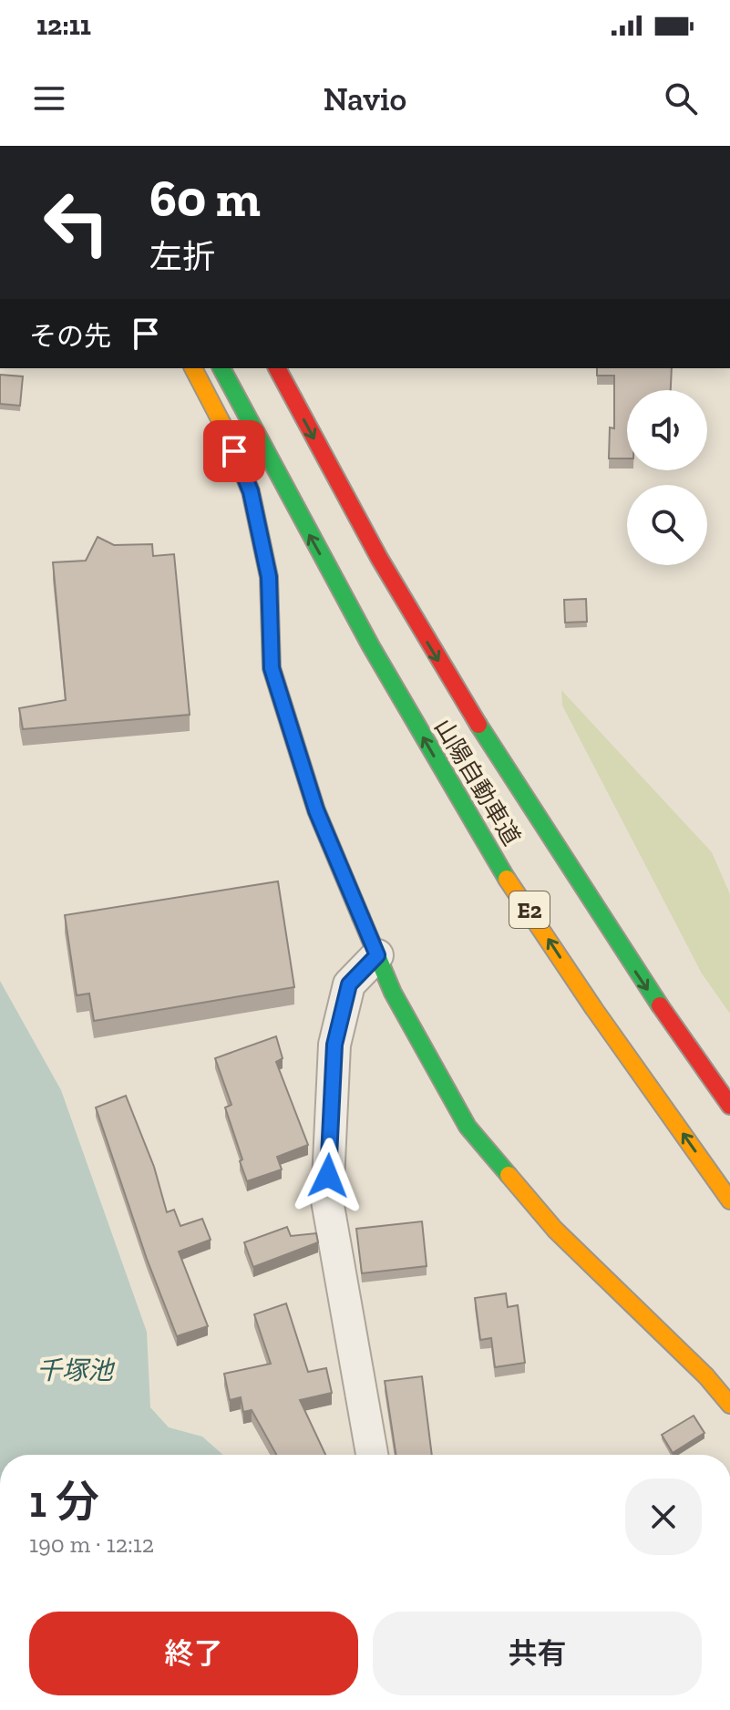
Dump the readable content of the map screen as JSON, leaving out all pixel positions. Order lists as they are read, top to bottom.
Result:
{
  "streets": {
    "main road": ["山陽自動車道", "E2"]
  },
  "water": ["千塚池"],
  "page": {
    "status": "12:11",
    "header": "Navio",
    "turn": ["60 m", "左折"],
    "then": "その先",
    "heading": ["1 分", "190 m · 12:12"],
    "buttons": ["終了", "共有"]
  }
}
